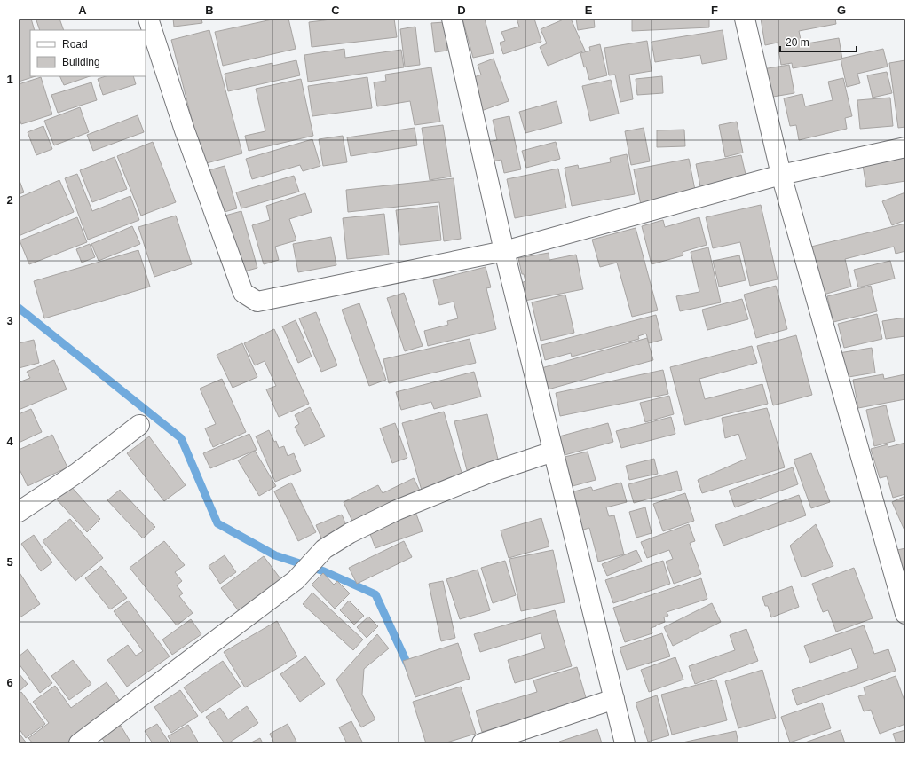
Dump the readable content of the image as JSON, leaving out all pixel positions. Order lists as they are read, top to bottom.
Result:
{
  "legend": ["Road", "Building"],
  "scale_bar": "20 m",
  "grid": {
    "columns": [
      "A",
      "B",
      "C",
      "D",
      "E",
      "F",
      "G"
    ],
    "rows": [
      "1",
      "2",
      "3",
      "4",
      "5",
      "6"
    ]
  }
}
